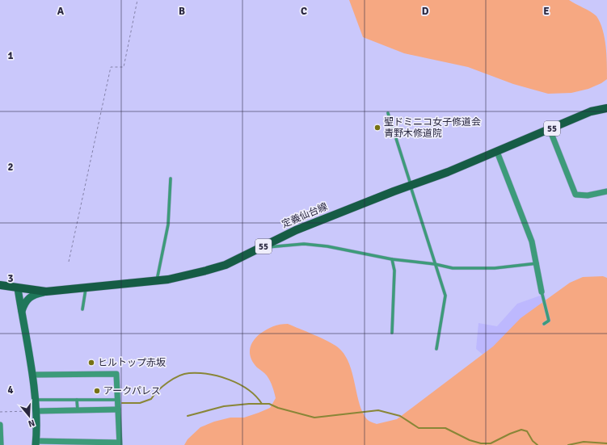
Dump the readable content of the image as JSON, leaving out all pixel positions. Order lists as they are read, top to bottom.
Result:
{
  "streets": {
    "main road": ["55", "定義仙台線"]
  },
  "places": ["聖ドミニコ女子修道会 青野木修道院", "ヒルトップ赤坂", "アークパレス"],
  "north": "bottom",
  "grid": {
    "columns": [
      "A",
      "B",
      "C",
      "D",
      "E"
    ],
    "rows": [
      "1",
      "2",
      "3",
      "4"
    ]
  }
}
